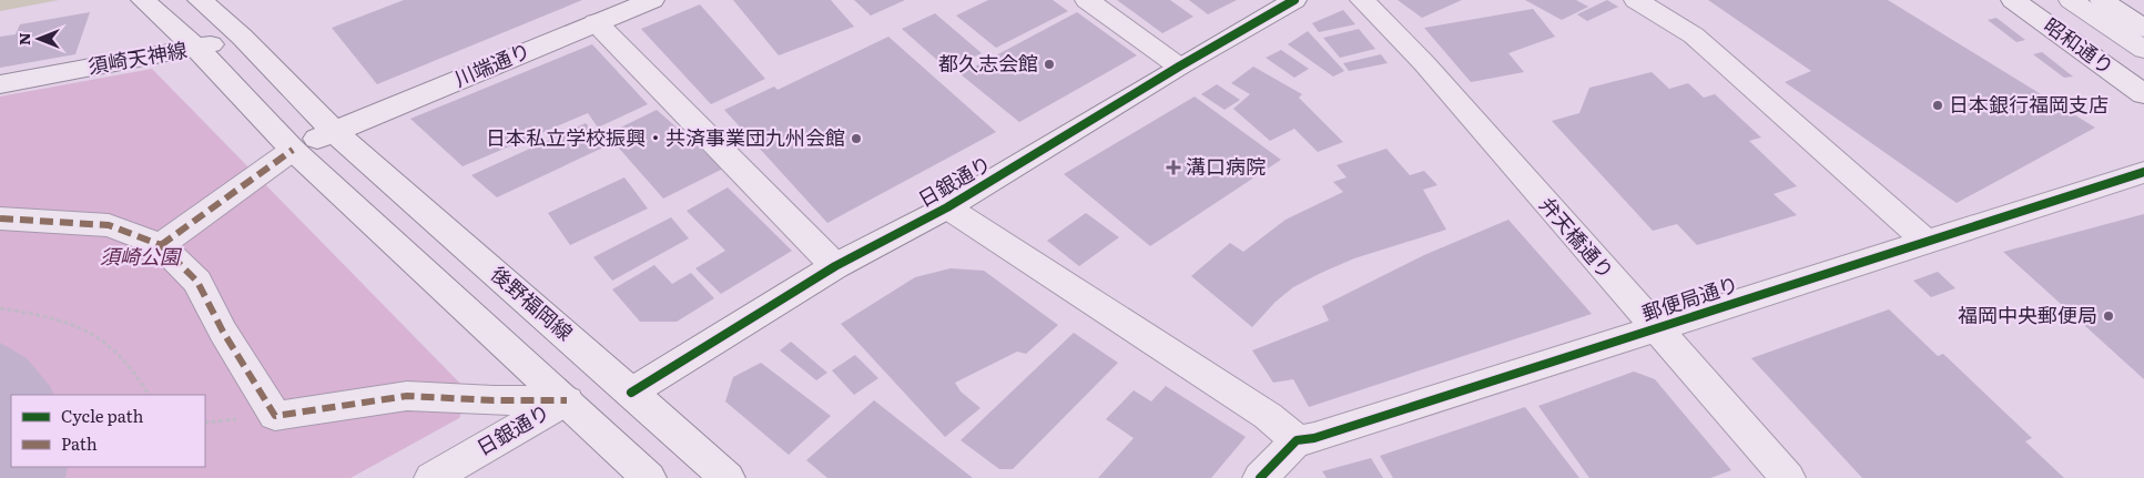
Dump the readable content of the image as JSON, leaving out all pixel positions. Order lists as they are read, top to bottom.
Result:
{
  "streets": {
    "street": [
      "昭和通り",
      "須崎天神線",
      "川端通り",
      "日銀通り",
      "弁天橋通り",
      "郵便局通り",
      "後野福岡線"
    ]
  },
  "crossings": [
    ["川端通り", "後野福岡線"],
    ["日銀通り", "後野福岡線"],
    ["弁天橋通り", "郵便局通り"]
  ],
  "parks": ["須崎公園"],
  "places": {
    "other": [
      "都久志会館",
      "日本銀行福岡支店",
      "日本私立学校振興・共済事業団九州会館",
      "福岡中央郵便局"
    ],
    "health": ["溝口病院"]
  },
  "legend": ["Cycle path", "Path"],
  "north": "left"
}
